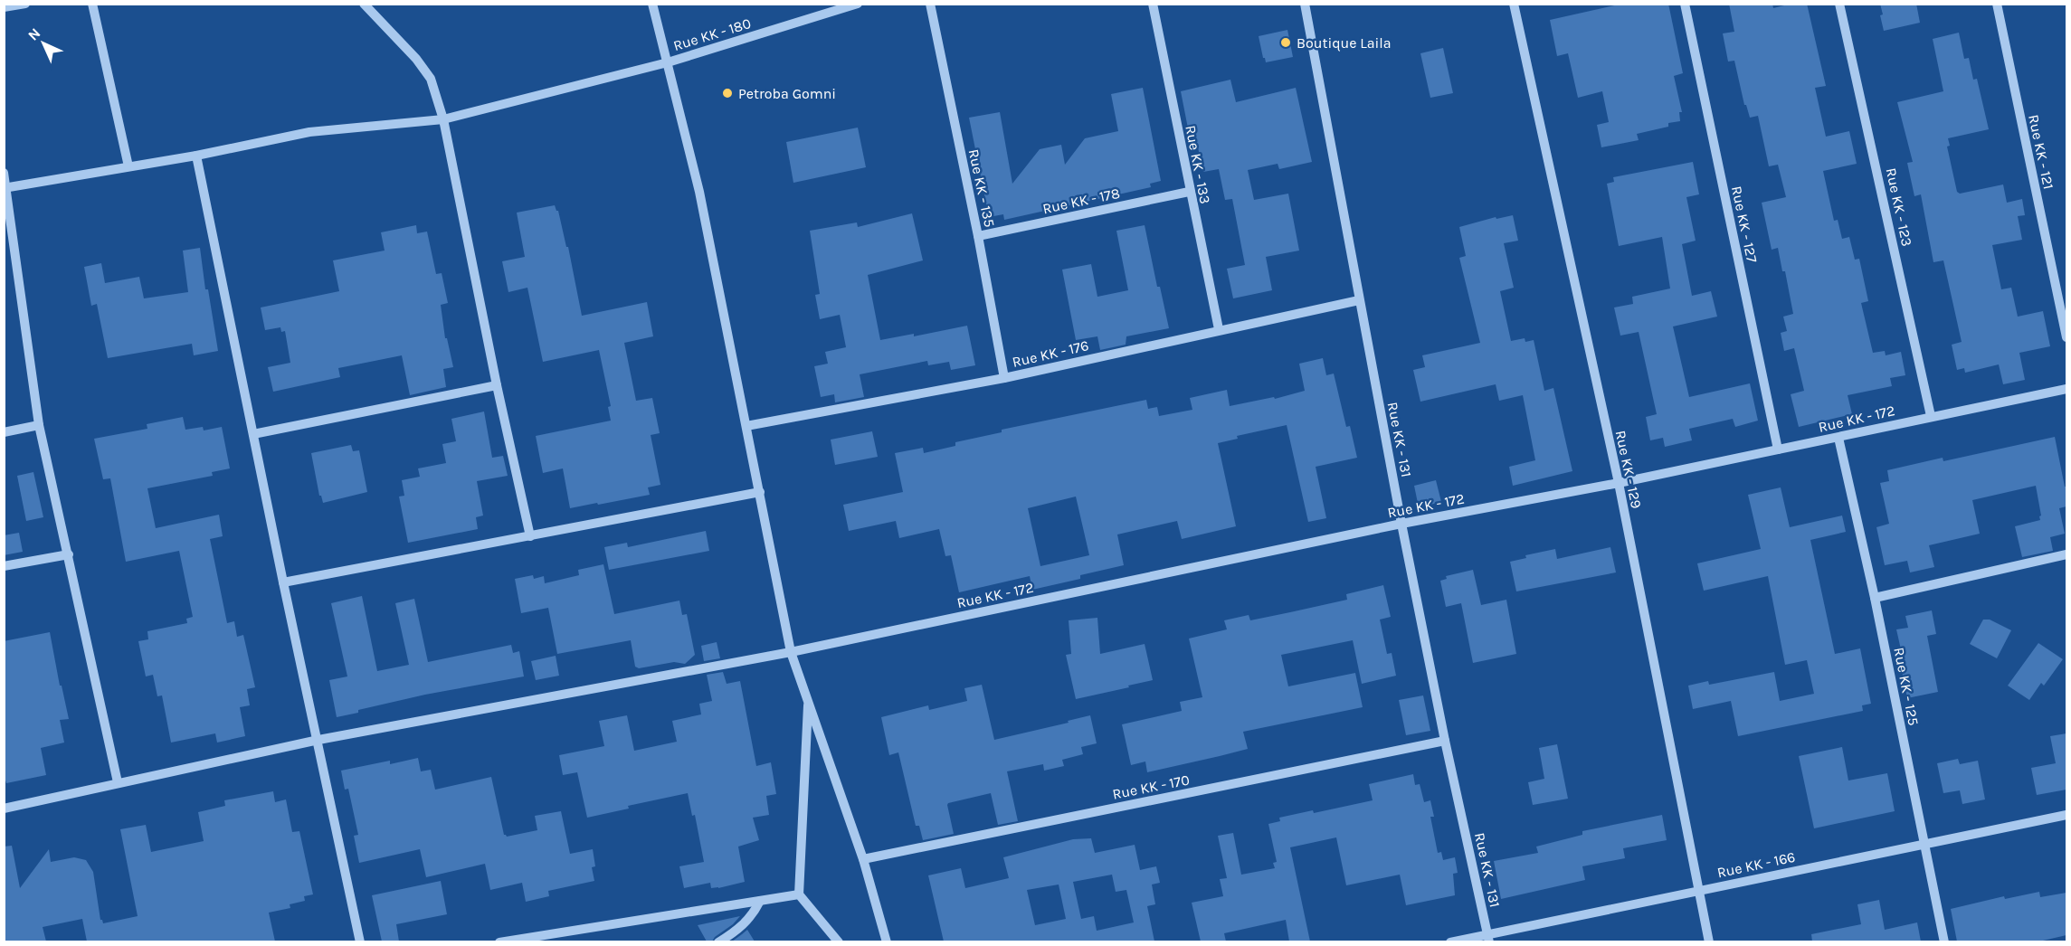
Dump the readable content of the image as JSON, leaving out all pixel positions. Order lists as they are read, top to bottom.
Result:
{
  "streets": {
    "street": [
      "Rue KK - 180",
      "Rue KK - 121",
      "Rue KK - 133",
      "Rue KK - 135",
      "Rue KK - 178",
      "Rue KK - 123",
      "Rue KK - 127",
      "Rue KK - 176",
      "Rue KK - 172",
      "Rue KK - 131",
      "Rue KK - 129",
      "Rue KK - 125",
      "Rue KK - 170",
      "Rue KK - 166"
    ]
  },
  "crossings": [
    ["Rue KK - 133", "Rue KK - 178"],
    ["Rue KK - 133", "Rue KK - 176"],
    ["Rue KK - 135", "Rue KK - 178"],
    ["Rue KK - 135", "Rue KK - 176"],
    ["Rue KK - 123", "Rue KK - 172"],
    ["Rue KK - 127", "Rue KK - 172"],
    ["Rue KK - 176", "Rue KK - 131"],
    ["Rue KK - 172", "Rue KK - 131"],
    ["Rue KK - 172", "Rue KK - 129"],
    ["Rue KK - 172", "Rue KK - 125"],
    ["Rue KK - 131", "Rue KK - 170"],
    ["Rue KK - 131", "Rue KK - 166"],
    ["Rue KK - 129", "Rue KK - 166"],
    ["Rue KK - 125", "Rue KK - 166"]
  ],
  "places": ["Boutique Laila", "Petroba Gomni"],
  "north": "top left"
}
